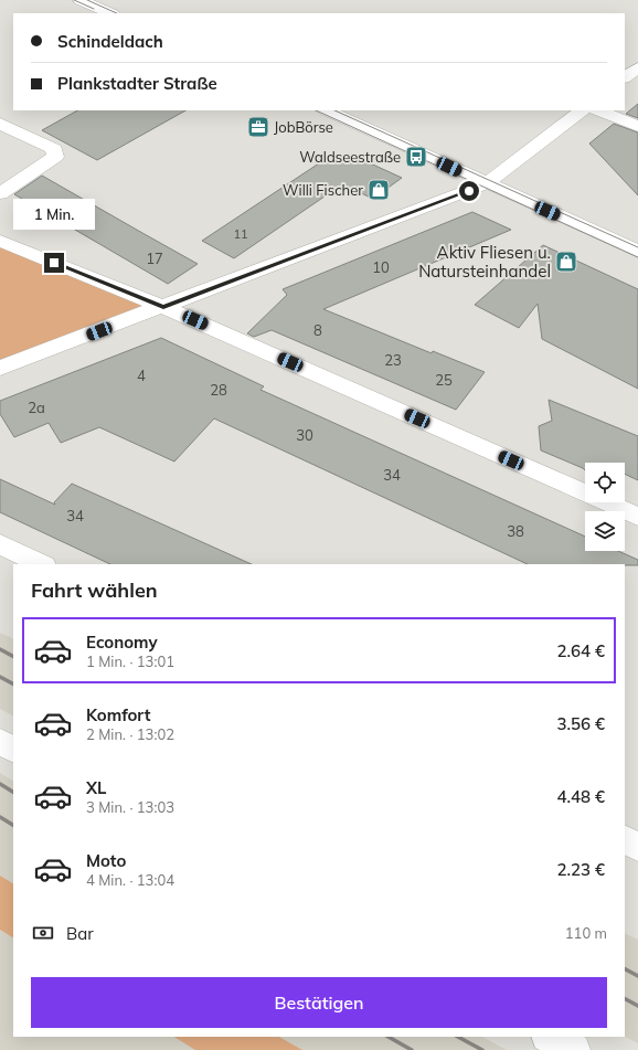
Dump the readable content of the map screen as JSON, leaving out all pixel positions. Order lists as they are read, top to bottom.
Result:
{
  "places": {
    "office": ["JobBörse"],
    "bus stop": ["Waldseestraße"],
    "shop": ["Willi Fischer", "Aktiv Fliesen u. Natursteinhandel"]
  },
  "house_numbers": [
    "11",
    "17",
    "10",
    "8",
    "23",
    "4",
    "25",
    "28",
    "2a",
    "30",
    "34",
    "34",
    "38"
  ],
  "page": {
    "banner": ["Schindeldach", "Plankstadter Straße"],
    "bubble": "1 Min.",
    "heading": "Fahrt wählen",
    "list": [
      {
        "name": "Economy",
        "note": "1 Min. · 13:01",
        "value": "2.64 €"
      },
      {
        "name": "Komfort",
        "note": "2 Min. · 13:02",
        "value": "3.56 €"
      },
      {
        "name": "XL",
        "note": "3 Min. · 13:03",
        "value": "4.48 €"
      },
      {
        "name": "Moto",
        "note": "4 Min. · 13:04",
        "value": "2.23 €"
      }
    ],
    "pay": ["Bar", "110 m"],
    "buttons": "Bestätigen"
  }
}
